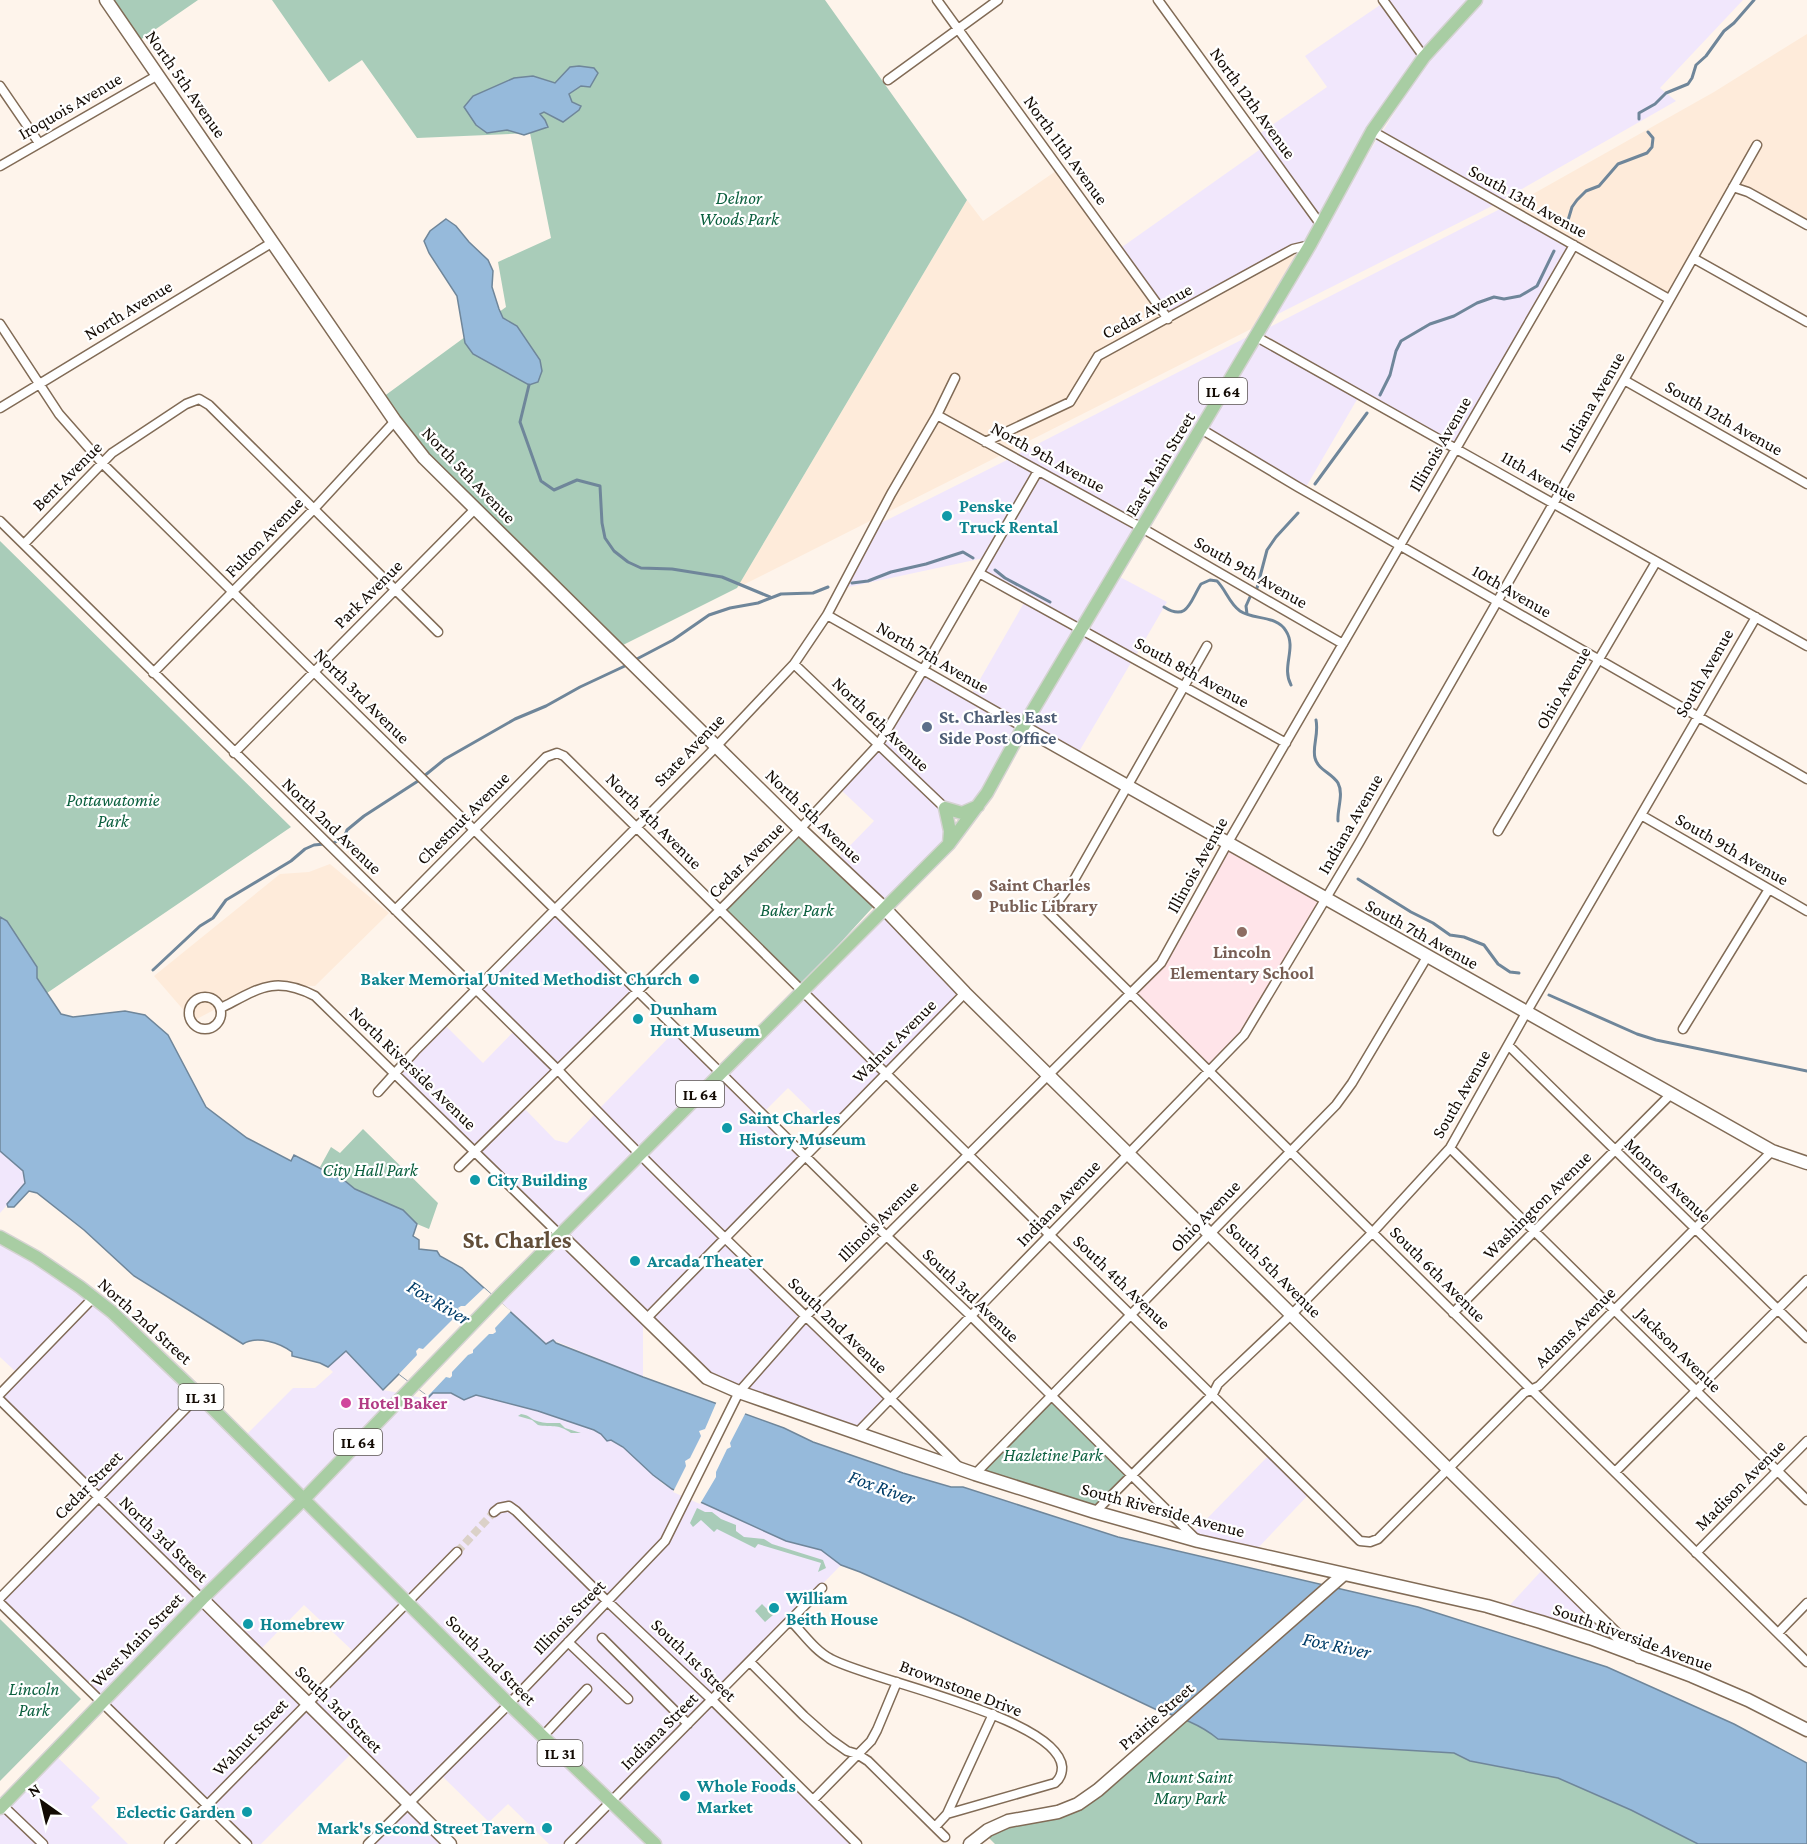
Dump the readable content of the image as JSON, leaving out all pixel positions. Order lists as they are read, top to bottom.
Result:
{
  "streets": {
    "main road": [
      "IL 64",
      "East Main Street",
      "North 2nd Street",
      "IL 31",
      "West Main Street",
      "South 2nd Street"
    ],
    "street": [
      "North 5th Avenue",
      "North 12th Avenue",
      "Iroquois Avenue",
      "North 11th Avenue",
      "South 13th Avenue",
      "North Avenue",
      "Cedar Avenue",
      "Indiana Avenue",
      "South 12th Avenue",
      "Illinois Avenue",
      "North 9th Avenue",
      "Bent Avenue",
      "11th Avenue",
      "Fulton Avenue",
      "South 9th Avenue",
      "10th Avenue",
      "Park Avenue",
      "North 7th Avenue",
      "South 8th Avenue",
      "South Avenue",
      "Ohio Avenue",
      "North 3rd Avenue",
      "North 6th Avenue",
      "State Avenue",
      "Chestnut Avenue",
      "North 4th Avenue",
      "North 2nd Avenue",
      "South 7th Avenue",
      "Walnut Avenue",
      "North Riverside Avenue",
      "Monroe Avenue",
      "Washington Avenue",
      "South 5th Avenue",
      "South 6th Avenue",
      "South 4th Avenue",
      "South 3rd Avenue",
      "South 2nd Avenue",
      "Adams Avenue",
      "Jackson Avenue",
      "Cedar Street",
      "Madison Avenue",
      "South Riverside Avenue",
      "North 3rd Street",
      "Illinois Street",
      "South 1st Street",
      "Brownstone Drive",
      "South 3rd Street",
      "Prairie Street",
      "Indiana Street",
      "Walnut Street"
    ]
  },
  "crossings": [
    ["North 5th Avenue", "Iroquois Avenue"],
    ["North 5th Avenue", "North Avenue"],
    ["North 5th Avenue", "Cedar Avenue"],
    ["North 5th Avenue", "IL 64"],
    ["North 5th Avenue", "East Main Street"],
    ["North 5th Avenue", "Fulton Avenue"],
    ["North 5th Avenue", "Park Avenue"],
    ["North 5th Avenue", "State Avenue"],
    ["North 5th Avenue", "South 5th Avenue"],
    ["North 12th Avenue", "East Main Street"],
    ["North 11th Avenue", "Cedar Avenue"],
    ["South 13th Avenue", "Indiana Avenue"],
    ["South 13th Avenue", "Illinois Avenue"],
    ["South 13th Avenue", "East Main Street"],
    ["North Avenue", "North 3rd Avenue"],
    ["Cedar Avenue", "North 9th Avenue"],
    ["Cedar Avenue", "East Main Street"],
    ["Cedar Avenue", "North 7th Avenue"],
    ["Cedar Avenue", "South 8th Avenue"],
    ["Cedar Avenue", "North 3rd Avenue"],
    ["Cedar Avenue", "North 6th Avenue"],
    ["Cedar Avenue", "North 4th Avenue"],
    ["Cedar Avenue", "North 2nd Avenue"],
    ["Cedar Avenue", "North Riverside Avenue"],
    ["IL 64", "East Main Street"],
    ["IL 64", "North 3rd Avenue"],
    ["IL 64", "North 4th Avenue"],
    ["IL 64", "North 2nd Avenue"],
    ["IL 64", "North Riverside Avenue"],
    ["IL 64", "South 5th Avenue"],
    ["IL 64", "South 4th Avenue"],
    ["IL 64", "South 3rd Avenue"],
    ["IL 64", "North 2nd Street"],
    ["IL 64", "South 2nd Avenue"],
    ["IL 64", "South Riverside Avenue"],
    ["IL 64", "West Main Street"],
    ["IL 64", "South 2nd Street"],
    ["Indiana Avenue", "South 12th Avenue"],
    ["Indiana Avenue", "11th Avenue"],
    ["Indiana Avenue", "10th Avenue"],
    ["Indiana Avenue", "South 7th Avenue"],
    ["Indiana Avenue", "South 5th Avenue"],
    ["Indiana Avenue", "South 6th Avenue"],
    ["Indiana Avenue", "South 4th Avenue"],
    ["Indiana Avenue", "South 3rd Avenue"],
    ["Indiana Avenue", "South 2nd Avenue"],
    ["Indiana Avenue", "South Riverside Avenue"],
    ["Illinois Avenue", "11th Avenue"],
    ["Illinois Avenue", "South 9th Avenue"],
    ["Illinois Avenue", "10th Avenue"],
    ["Illinois Avenue", "South 8th Avenue"],
    ["Illinois Avenue", "South 7th Avenue"],
    ["Illinois Avenue", "South 5th Avenue"],
    ["Illinois Avenue", "South 6th Avenue"],
    ["Illinois Avenue", "South 4th Avenue"],
    ["Illinois Avenue", "South 3rd Avenue"],
    ["Illinois Avenue", "South 2nd Avenue"],
    ["Illinois Avenue", "South Riverside Avenue"],
    ["Illinois Avenue", "Illinois Street"],
    ["North 9th Avenue", "East Main Street"],
    ["North 9th Avenue", "South 9th Avenue"],
    ["North 9th Avenue", "State Avenue"],
    ["East Main Street", "11th Avenue"],
    ["East Main Street", "South 9th Avenue"],
    ["East Main Street", "10th Avenue"],
    ["East Main Street", "North 7th Avenue"],
    ["East Main Street", "South 8th Avenue"],
    ["East Main Street", "South 7th Avenue"],
    ["East Main Street", "South 5th Avenue"],
    ["Bent Avenue", "Fulton Avenue"],
    ["Bent Avenue", "North 3rd Avenue"],
    ["Bent Avenue", "North 2nd Avenue"],
    ["11th Avenue", "South Avenue"],
    ["11th Avenue", "Ohio Avenue"],
    ["Fulton Avenue", "North 3rd Avenue"],
    ["Fulton Avenue", "North 2nd Avenue"],
    ["South 9th Avenue", "South Avenue"],
    ["10th Avenue", "South Avenue"],
    ["10th Avenue", "Ohio Avenue"],
    ["Park Avenue", "North 3rd Avenue"],
    ["Park Avenue", "North 2nd Avenue"],
    ["North 7th Avenue", "State Avenue"],
    ["North 7th Avenue", "South 7th Avenue"],
    ["South Avenue", "South 7th Avenue"],
    ["South Avenue", "Monroe Avenue"],
    ["South Avenue", "South 5th Avenue"],
    ["South Avenue", "South 6th Avenue"],
    ["South Avenue", "South 4th Avenue"],
    ["South Avenue", "South 3rd Avenue"],
    ["South Avenue", "Jackson Avenue"],
    ["South Avenue", "South Riverside Avenue"],
    ["Ohio Avenue", "South 7th Avenue"],
    ["Ohio Avenue", "South 5th Avenue"],
    ["Ohio Avenue", "South 6th Avenue"],
    ["Ohio Avenue", "South 4th Avenue"],
    ["Ohio Avenue", "South 3rd Avenue"],
    ["Ohio Avenue", "South Riverside Avenue"],
    ["North 3rd Avenue", "State Avenue"],
    ["North 3rd Avenue", "Chestnut Avenue"],
    ["North 3rd Avenue", "South 3rd Avenue"],
    ["North 6th Avenue", "State Avenue"],
    ["State Avenue", "North 4th Avenue"],
    ["State Avenue", "North 2nd Avenue"],
    ["State Avenue", "North Riverside Avenue"],
    ["Chestnut Avenue", "North 4th Avenue"],
    ["Chestnut Avenue", "North 2nd Avenue"],
    ["North 4th Avenue", "South 4th Avenue"],
    ["North 2nd Avenue", "South 2nd Avenue"],
    ["South 7th Avenue", "Washington Avenue"],
    ["South 7th Avenue", "South 6th Avenue"],
    ["South 7th Avenue", "Adams Avenue"],
    ["Walnut Avenue", "South 5th Avenue"],
    ["Walnut Avenue", "South 4th Avenue"],
    ["Walnut Avenue", "South 3rd Avenue"],
    ["Walnut Avenue", "South 2nd Avenue"],
    ["Walnut Avenue", "South Riverside Avenue"],
    ["North Riverside Avenue", "South Riverside Avenue"],
    ["Monroe Avenue", "Washington Avenue"],
    ["Monroe Avenue", "Adams Avenue"],
    ["Washington Avenue", "South 6th Avenue"],
    ["Washington Avenue", "Jackson Avenue"],
    ["South 5th Avenue", "Adams Avenue"],
    ["South 5th Avenue", "South Riverside Avenue"],
    ["South 6th Avenue", "Adams Avenue"],
    ["South 6th Avenue", "Madison Avenue"],
    ["South 4th Avenue", "Adams Avenue"],
    ["South 3rd Avenue", "South Riverside Avenue"],
    ["North 2nd Street", "Cedar Street"],
    ["North 2nd Street", "West Main Street"],
    ["North 2nd Street", "South 2nd Street"],
    ["South 2nd Avenue", "South Riverside Avenue"],
    ["Adams Avenue", "Jackson Avenue"],
    ["Jackson Avenue", "Madison Avenue"],
    ["Cedar Street", "North 3rd Street"],
    ["South Riverside Avenue", "Prairie Street"],
    ["North 3rd Street", "West Main Street"],
    ["North 3rd Street", "South 3rd Street"],
    ["Illinois Street", "South 2nd Street"],
    ["Illinois Street", "South 1st Street"],
    ["Illinois Street", "South 3rd Street"],
    ["West Main Street", "South 2nd Street"],
    ["West Main Street", "South 3rd Street"],
    ["South 2nd Street", "Indiana Street"],
    ["South 2nd Street", "Walnut Street"],
    ["South 1st Street", "Indiana Street"],
    ["Brownstone Drive", "Indiana Street"],
    ["South 3rd Street", "Walnut Street"]
  ],
  "districts": ["St. Charles"],
  "water": ["Fox River"],
  "parks": [
    "Delnor Woods Park",
    "Pottawatomie Park",
    "Baker Park",
    "City Hall Park",
    "Hazletine Park",
    "Lincoln Park",
    "Mount Saint Mary Park"
  ],
  "places": [
    "Penske Truck Rental",
    "St. Charles East Side Post Office",
    "Saint Charles Public Library",
    "Lincoln Elementary School",
    "Baker Memorial United Methodist Church",
    "Dunham Hunt Museum",
    "Saint Charles History Museum",
    "City Building",
    "Arcada Theater",
    "Hotel Baker",
    "William Beith House",
    "Homebrew",
    "Whole Foods Market",
    "Eclectic Garden",
    "Mark's Second Street Tavern"
  ],
  "north": "top left"
}
